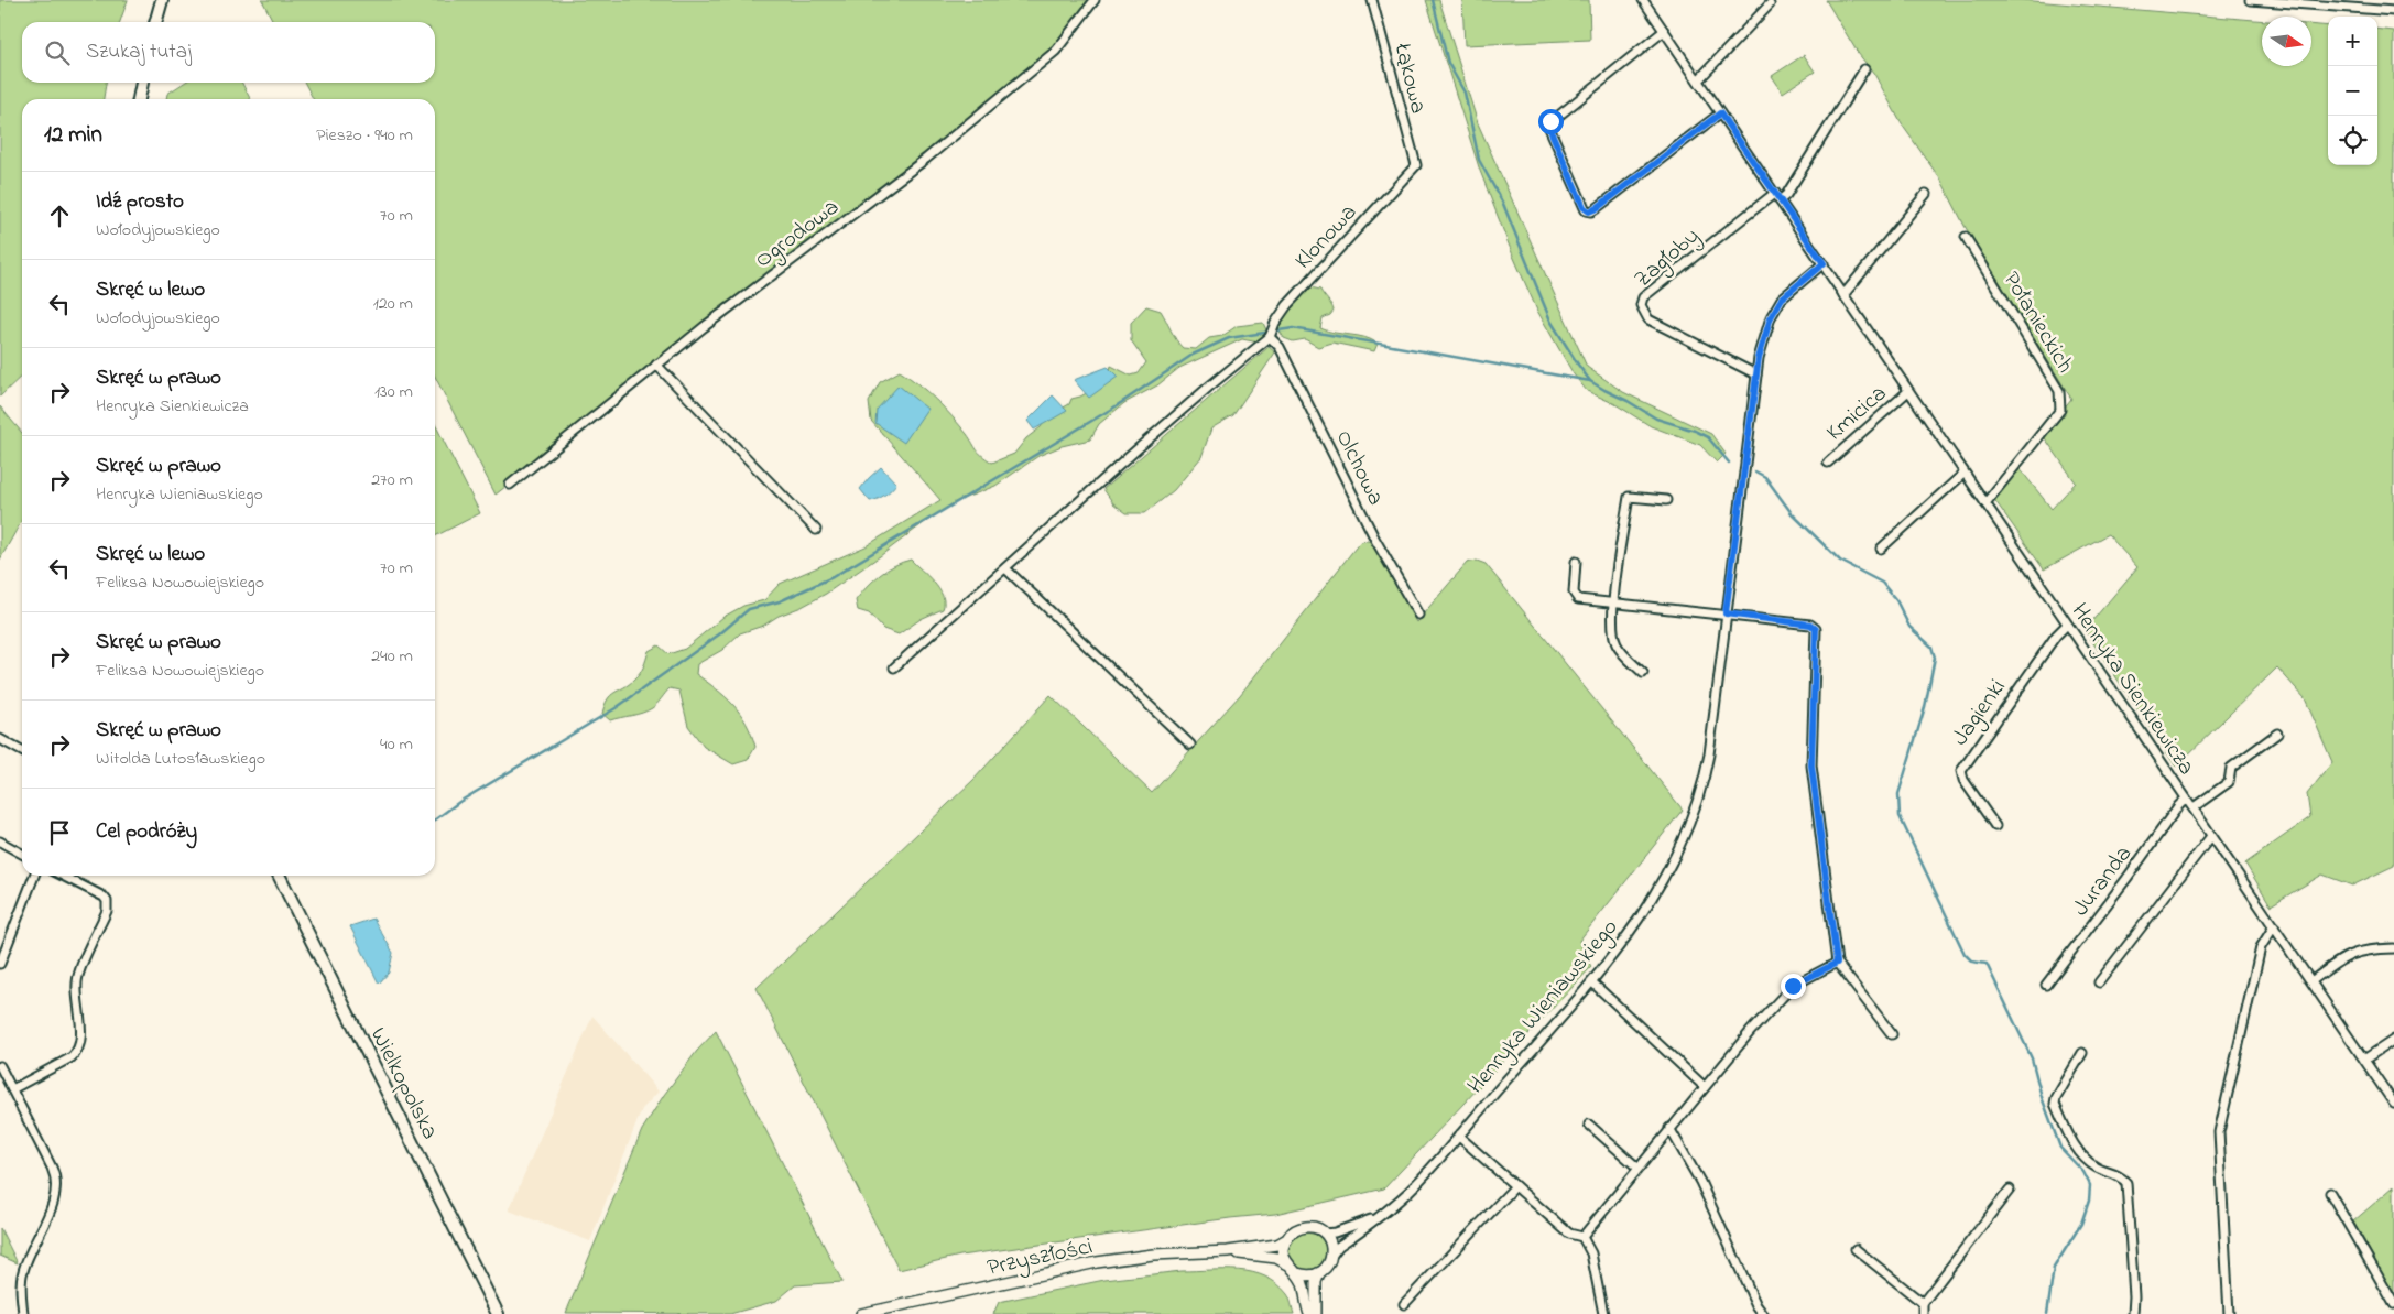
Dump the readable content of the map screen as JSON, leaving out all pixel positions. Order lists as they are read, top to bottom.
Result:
{
  "streets": {
    "main road": ["Wielkopolska"],
    "street": [
      "Łąkowa",
      "Ogrodowa",
      "Klonowa",
      "Zagłoby",
      "Połanieckich",
      "Kmicica",
      "Olchowa",
      "Henryka Sienkiewicza",
      "Jagienki",
      "Juranda",
      "Henryka Wieniawskiego",
      "Przyszłości"
    ]
  },
  "crossings": [
    ["Łąkowa", "Klonowa"],
    ["Klonowa", "Olchowa"],
    ["Zagłoby", "Henryka Sienkiewicza"],
    ["Zagłoby", "Henryka Wieniawskiego"],
    ["Połanieckich", "Henryka Sienkiewicza"],
    ["Kmicica", "Henryka Sienkiewicza"],
    ["Henryka Sienkiewicza", "Jagienki"],
    ["Henryka Sienkiewicza", "Juranda"],
    ["Henryka Sienkiewicza", "Henryka Wieniawskiego"],
    ["Henryka Wieniawskiego", "Przyszłości"]
  ],
  "north": "right",
  "page": {
    "map_buttons": ["+", "−"],
    "search": "Szukaj tutaj",
    "heading": ["12 min", "Pieszo · 940 m"],
    "list": [
      ["Idź prosto", "Wołodyjowskiego", "70 m"],
      ["Skręć w lewo", "Wołodyjowskiego", "120 m"],
      ["Skręć w prawo", "Henryka Sienkiewicza", "130 m"],
      ["Skręć w prawo", "Henryka Wieniawskiego", "270 m"],
      ["Skręć w lewo", "Feliksa Nowowiejskiego", "70 m"],
      ["Skręć w prawo", "Feliksa Nowowiejskiego", "240 m"],
      ["Skręć w prawo", "Witolda Lutosławskiego", "40 m"],
      "Cel podróży"
    ]
  }
}
